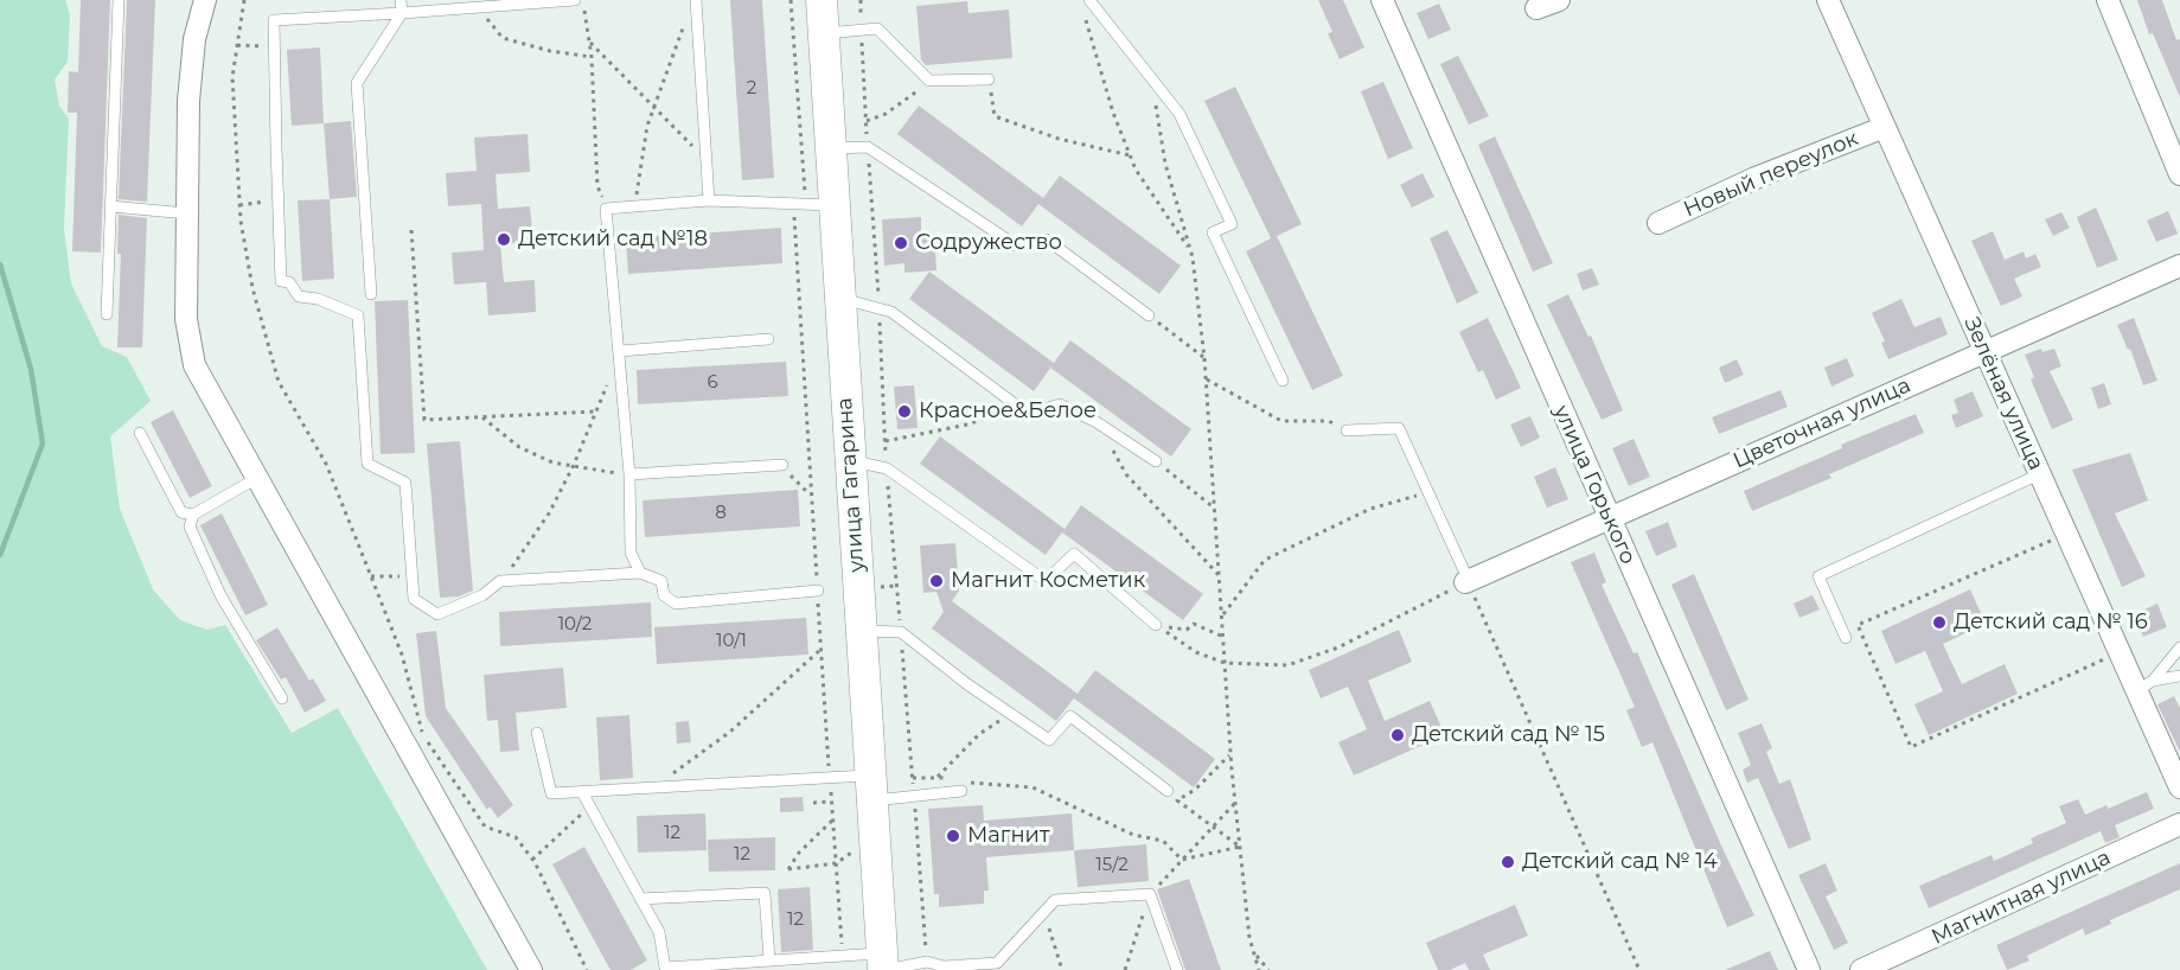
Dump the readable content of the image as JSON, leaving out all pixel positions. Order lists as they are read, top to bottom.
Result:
{
  "streets": {
    "main road": ["улица Гагарина"],
    "street": [
      "Новый переулок",
      "Зелёная улица",
      "Цветочная улица",
      "улица Горького",
      "Магнитная улица"
    ]
  },
  "crossings": [
    ["Новый переулок", "Зелёная улица"],
    ["Зелёная улица", "Цветочная улица"],
    ["Цветочная улица", "улица Горького"]
  ],
  "places": [
    "Детский сад №18",
    "Содружество",
    "Красное&Белое",
    "Магнит Косметик",
    "Детский сад № 16",
    "Детский сад № 15",
    "Магнит",
    "Детский сад № 14"
  ],
  "house_numbers": [
    "2",
    "6",
    "8",
    "10/2",
    "10/1",
    "12",
    "12",
    "15/2",
    "12"
  ]
}
